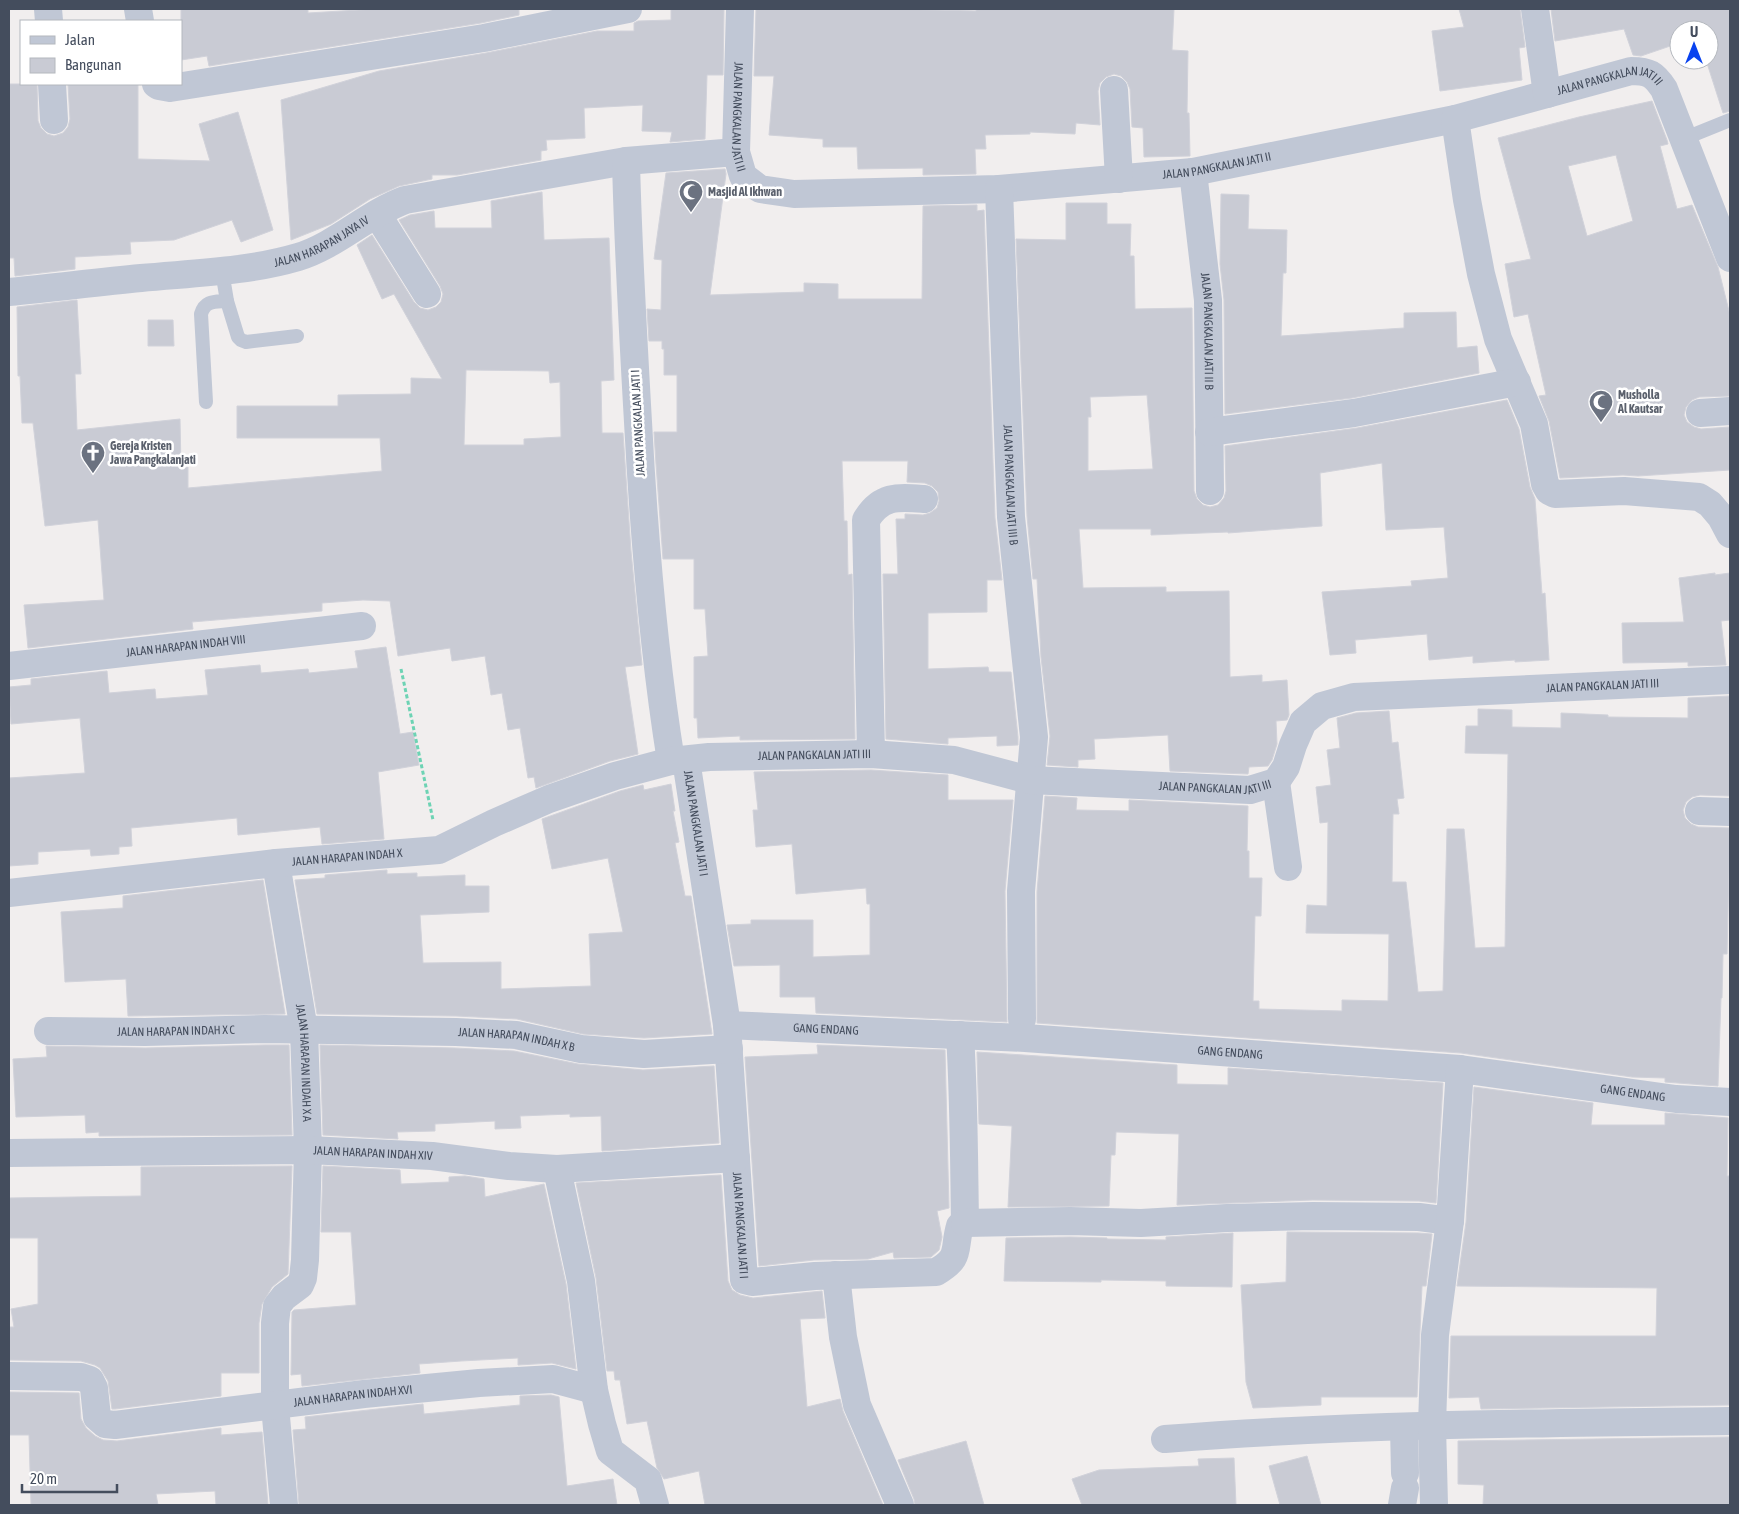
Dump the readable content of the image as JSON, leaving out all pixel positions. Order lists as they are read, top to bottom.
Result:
{
  "streets": {
    "street": [
      "JALAN PANGKALAN JATI II",
      "JALAN HARAPAN JAYA IV",
      "JALAN PANGKALAN JATI II B",
      "JALAN PANGKALAN JATI I",
      "JALAN PANGKALAN JATI III B",
      "JALAN HARAPAN INDAH VIII",
      "JALAN PANGKALAN JATI III",
      "JALAN HARAPAN INDAH X",
      "GANG ENDANG",
      "JALAN HARAPAN INDAH X C",
      "JALAN HARAPAN INDAH X B",
      "JALAN HARAPAN INDAH X A",
      "JALAN HARAPAN INDAH XIV",
      "JALAN HARAPAN INDAH XVI"
    ]
  },
  "crossings": [
    ["JALAN PANGKALAN JATI II", "JALAN PANGKALAN JATI II B"],
    ["JALAN PANGKALAN JATI II", "JALAN PANGKALAN JATI III B"],
    ["JALAN HARAPAN JAYA IV", "JALAN PANGKALAN JATI I"],
    ["JALAN PANGKALAN JATI I", "JALAN PANGKALAN JATI III"],
    ["JALAN PANGKALAN JATI I", "JALAN HARAPAN INDAH X"],
    ["JALAN PANGKALAN JATI I", "GANG ENDANG"],
    ["JALAN PANGKALAN JATI I", "JALAN HARAPAN INDAH X B"],
    ["JALAN PANGKALAN JATI I", "JALAN HARAPAN INDAH XIV"],
    ["JALAN PANGKALAN JATI III B", "JALAN PANGKALAN JATI III"],
    ["JALAN PANGKALAN JATI III", "JALAN HARAPAN INDAH X"],
    ["JALAN HARAPAN INDAH X", "JALAN HARAPAN INDAH X A"],
    ["GANG ENDANG", "JALAN HARAPAN INDAH X B"],
    ["JALAN HARAPAN INDAH X C", "JALAN HARAPAN INDAH X B"],
    ["JALAN HARAPAN INDAH X C", "JALAN HARAPAN INDAH X A"],
    ["JALAN HARAPAN INDAH X B", "JALAN HARAPAN INDAH X A"],
    ["JALAN HARAPAN INDAH X A", "JALAN HARAPAN INDAH XIV"],
    ["JALAN HARAPAN INDAH X A", "JALAN HARAPAN INDAH XVI"]
  ],
  "places": {
    "mosque": ["Masjid Al Ikhwan", "Musholla Al Kautsar"],
    "church": ["Gereja Kristen Jawa Pangkalanjati"]
  },
  "legend": ["Jalan", "Bangunan"],
  "scale_bar": "20 m",
  "north": "top"
}
